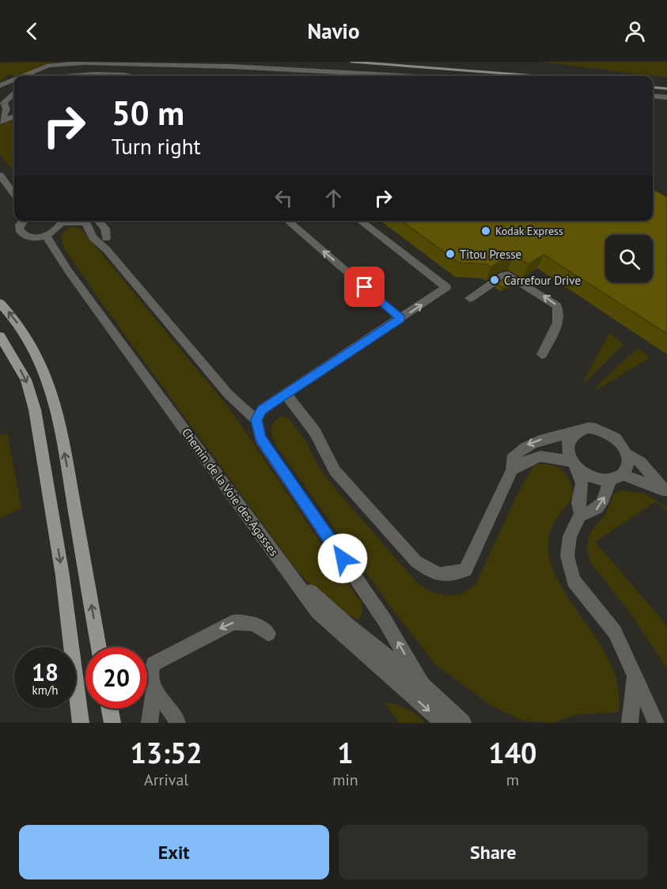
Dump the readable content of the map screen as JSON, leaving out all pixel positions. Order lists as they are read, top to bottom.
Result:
{
  "streets": {
    "street": ["Chemin de la Voie des Agasses"]
  },
  "places": ["Kodak Express", "Titou Presse", "Carrefour Drive"],
  "page": {
    "header": "Navio",
    "turn": ["50 m", "Turn right"],
    "speed": "18 km/h",
    "limit": "20",
    "eta": [
      "13:52",
      "Arrival",
      "1",
      "min",
      "140",
      "m"
    ],
    "buttons": ["Exit", "Share"]
  }
}
